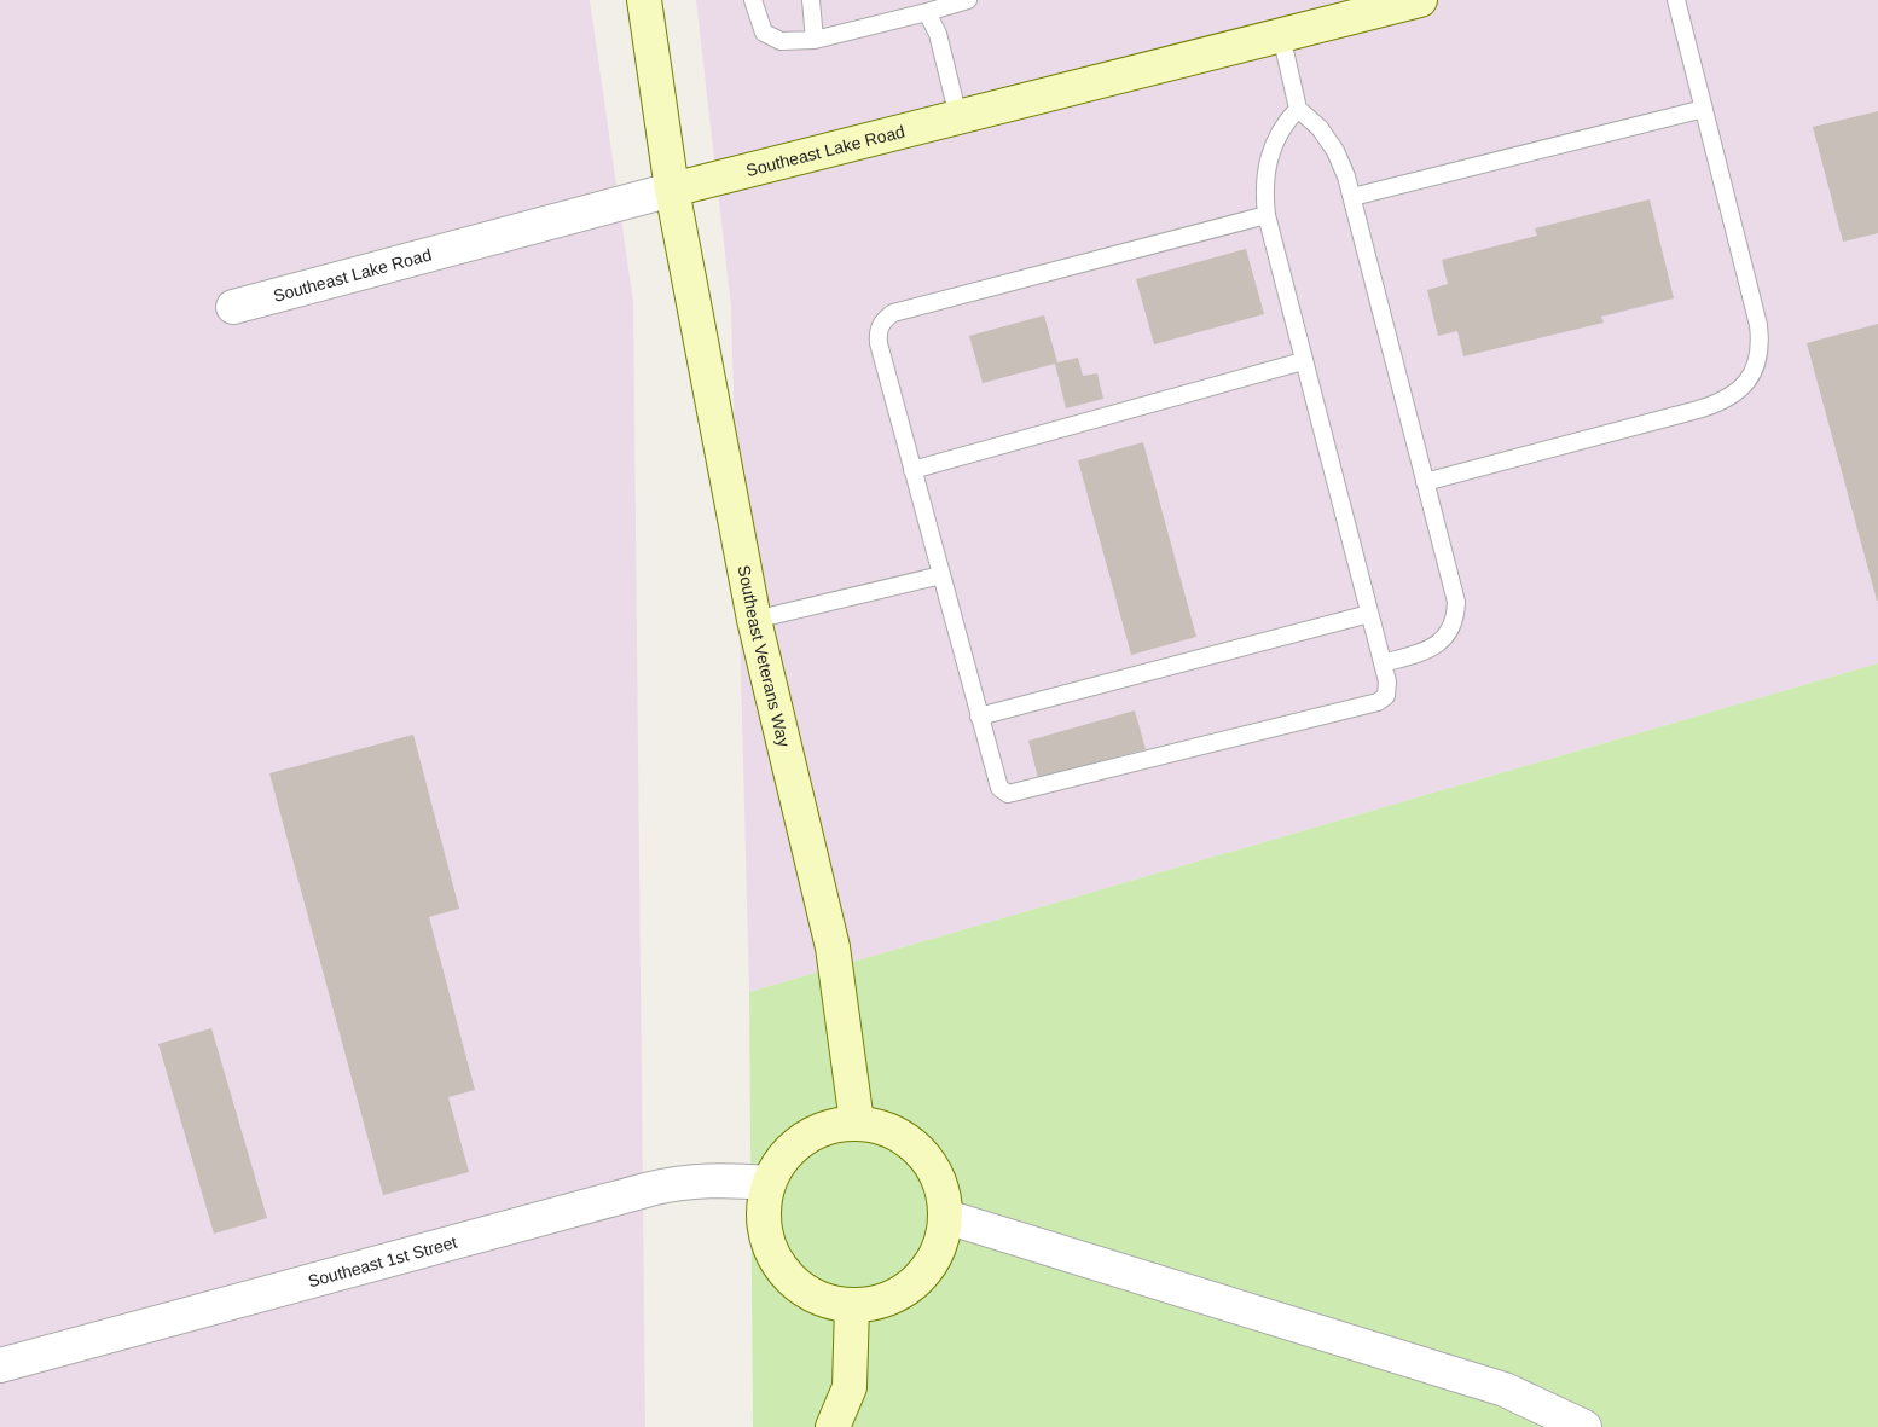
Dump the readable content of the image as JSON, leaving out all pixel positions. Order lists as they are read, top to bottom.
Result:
{
  "streets": {
    "main road": ["Southeast Lake Road", "Southeast Veterans Way"],
    "street": ["Southeast 1st Street"]
  },
  "crossings": [
    ["Southeast Lake Road", "Southeast Veterans Way"],
    ["Southeast Veterans Way", "Southeast 1st Street"]
  ]
}
